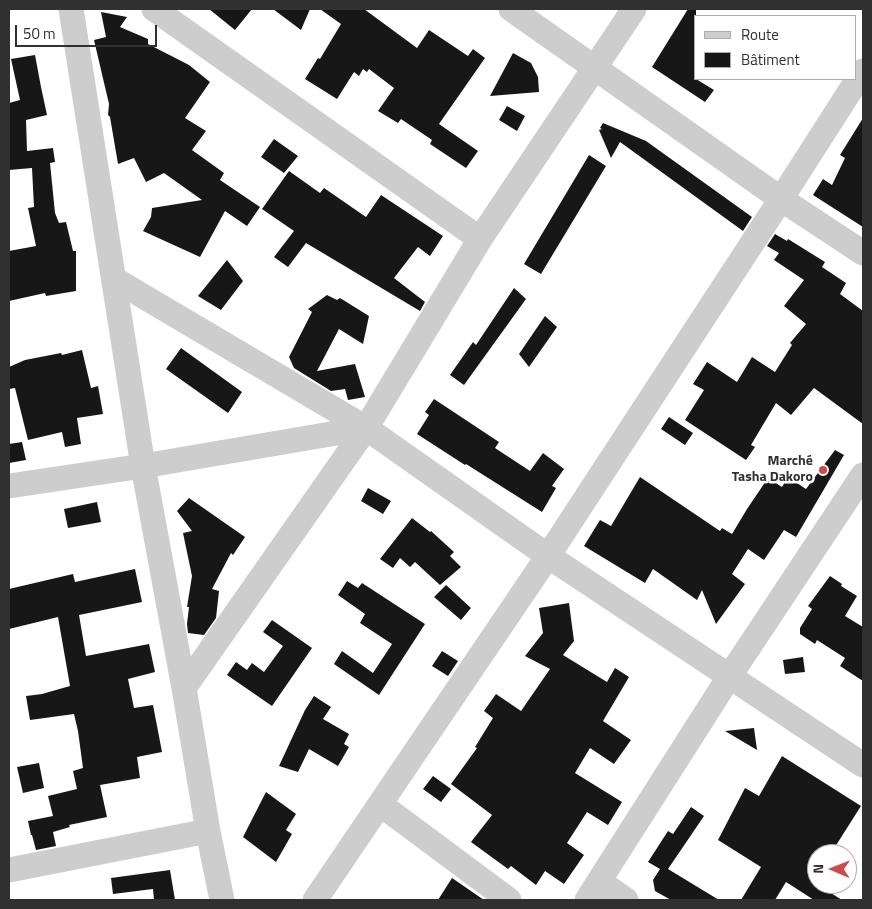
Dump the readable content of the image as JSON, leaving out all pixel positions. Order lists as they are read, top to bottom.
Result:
{
  "places": ["Marché Tasha Dakoro"],
  "legend": ["Route", "Bâtiment"],
  "scale_bar": "50 m",
  "north": "left"
}
